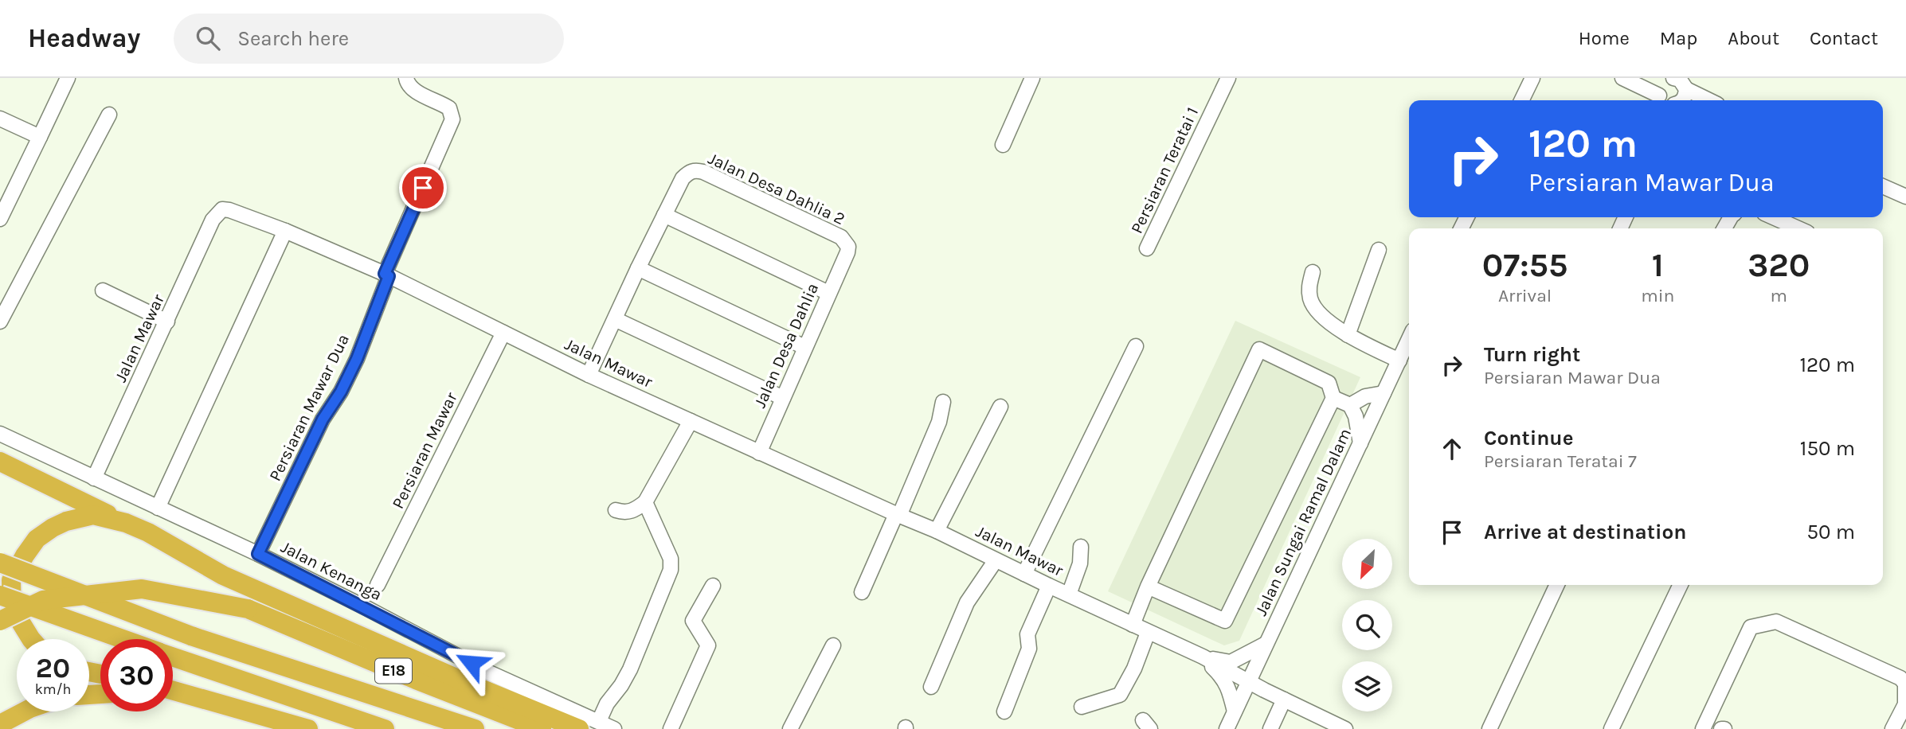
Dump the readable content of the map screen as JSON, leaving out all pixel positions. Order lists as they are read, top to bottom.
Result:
{
  "streets": {
    "highway": ["E18"],
    "street": [
      "Persiaran Teratai 1",
      "Jalan Desa Dahlia 2",
      "Jalan Mawar",
      "Jalan Desa Dahlia",
      "Persiaran Mawar Dua",
      "Persiaran Mawar",
      "Jalan Sungai Ramal Dalam",
      "Jalan Kenanga"
    ]
  },
  "crossings": [
    ["Jalan Desa Dahlia 2", "Jalan Desa Dahlia"],
    ["Jalan Mawar", "Jalan Desa Dahlia"],
    ["Jalan Mawar", "Persiaran Mawar Dua"],
    ["Jalan Mawar", "Persiaran Mawar"],
    ["Jalan Mawar", "Jalan Sungai Ramal Dalam"],
    ["Jalan Mawar", "Jalan Kenanga"],
    ["Persiaran Mawar Dua", "Jalan Kenanga"]
  ],
  "north": "bottom left",
  "page": {
    "header": "Headway",
    "search": "Search here",
    "nav": [
      "Home",
      "Map",
      "About",
      "Contact"
    ],
    "turn": ["120 m", "Persiaran Mawar Dua"],
    "eta": [
      "07:55",
      "Arrival",
      "1",
      "min",
      "320",
      "m"
    ],
    "list": [
      {
        "name": "Turn right",
        "note": "Persiaran Mawar Dua",
        "value": "120 m"
      },
      {
        "name": "Continue",
        "note": "Persiaran Teratai 7",
        "value": "150 m"
      },
      {
        "name": "Arrive at destination",
        "value": "50 m"
      }
    ],
    "speed": "20 km/h",
    "limit": "30"
  }
}
